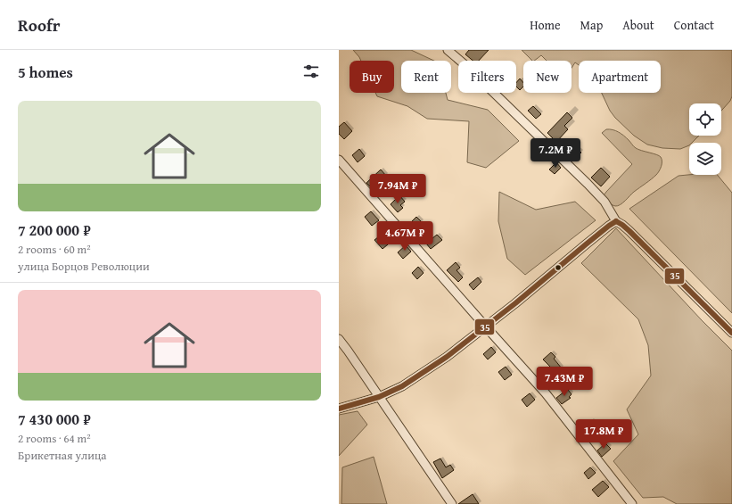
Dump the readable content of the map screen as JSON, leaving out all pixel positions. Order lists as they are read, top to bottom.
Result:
{
  "lines": ["transit line 35"],
  "page": {
    "header": "Roofr",
    "nav": [
      "Home",
      "Map",
      "About",
      "Contact"
    ],
    "heading": "5 homes",
    "chip": [
      "Buy",
      "Rent",
      "Filters",
      "New",
      "Apartment"
    ],
    "list": [
      {
        "name": "7 200 000 ₽",
        "note": "2 rooms · 60 m² · улица Борцов Революции"
      },
      {
        "name": "7 430 000 ₽",
        "note": "2 rooms · 64 m² · Брикетная улица"
      }
    ],
    "price": [
      "7.2M ₽",
      "7.94M ₽",
      "4.67M ₽",
      "7.43M ₽",
      "17.8M ₽"
    ]
  }
}
